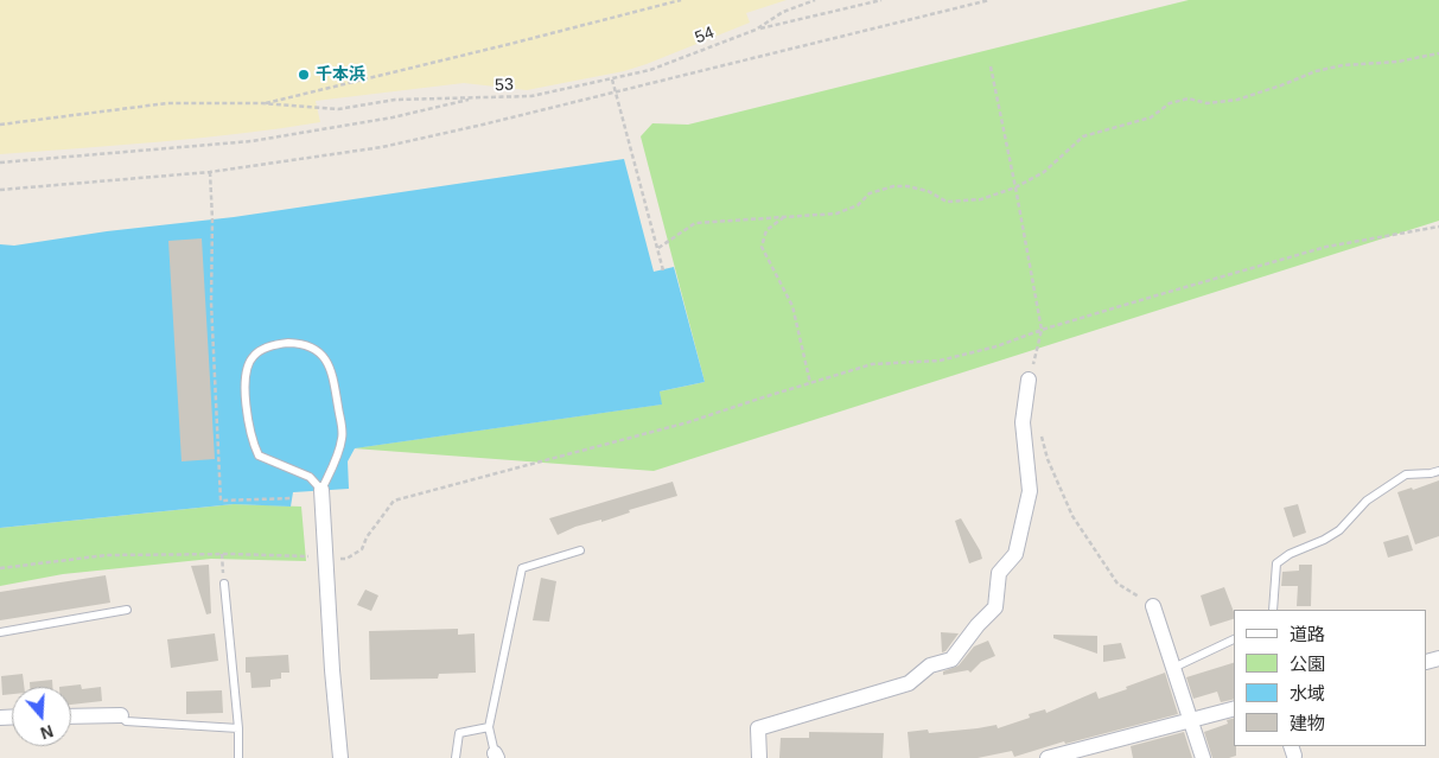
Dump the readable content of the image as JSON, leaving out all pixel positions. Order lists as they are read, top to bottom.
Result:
{
  "streets": {
    "path": ["54", "53"]
  },
  "crossings": [
    ["54", "53"]
  ],
  "places": ["千本浜"],
  "legend": [
    "道路",
    "公園",
    "水域",
    "建物"
  ],
  "north": "bottom"
}
